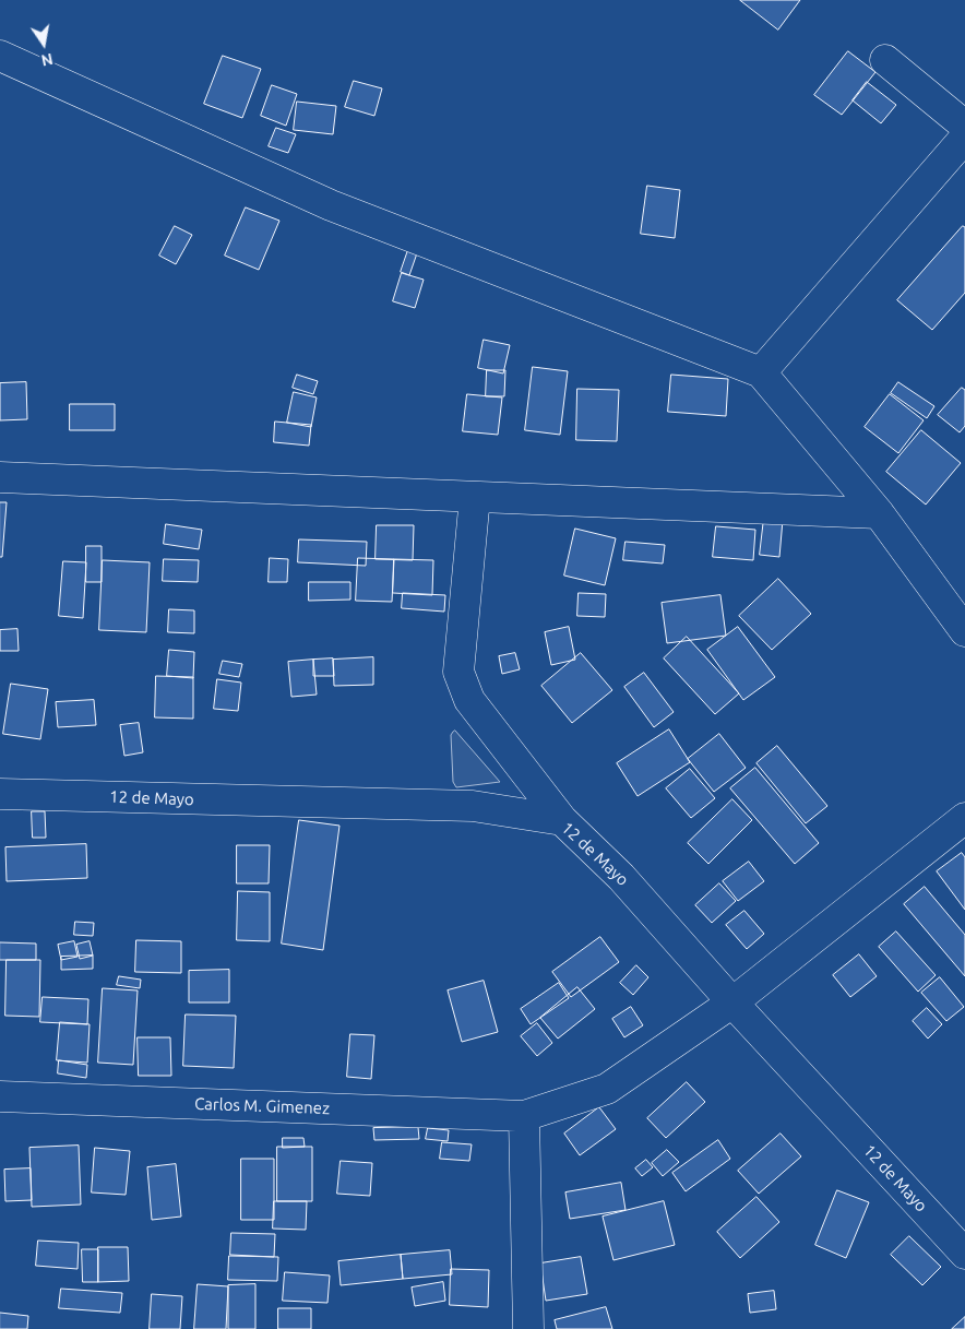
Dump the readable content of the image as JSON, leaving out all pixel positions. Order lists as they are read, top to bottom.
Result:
{
  "streets": {
    "street": ["12 de Mayo", "Carlos M. Gimenez"]
  },
  "north": "bottom"
}
